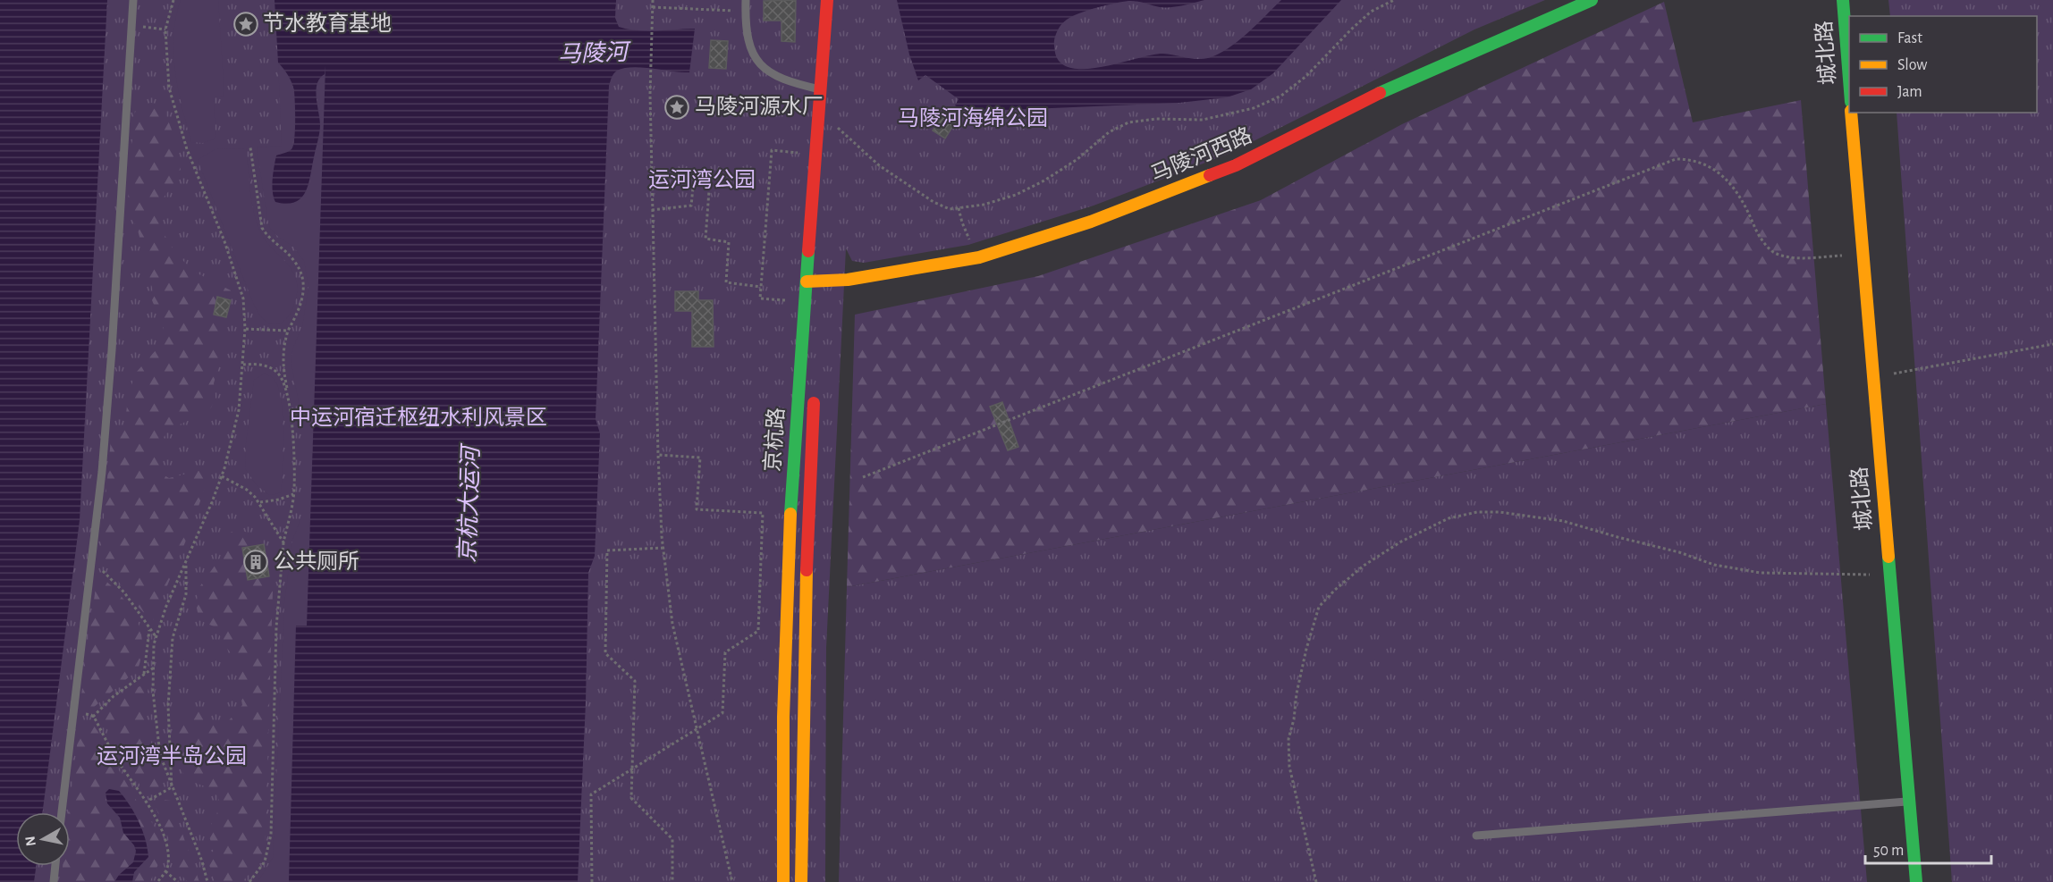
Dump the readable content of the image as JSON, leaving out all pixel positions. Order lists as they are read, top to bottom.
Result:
{
  "streets": {
    "street": ["城北路", "马陵河西路", "京杭路"]
  },
  "crossings": [
    ["马陵河西路", "京杭路"]
  ],
  "water": ["马陵河", "京杭大运河"],
  "parks": [
    "马陵河海绵公园",
    "运河湾公园",
    "中运河宿迁枢纽水利风景区",
    "运河湾半岛公园"
  ],
  "places": {
    "place": ["节水教育基地", "马陵河源水厂"],
    "building": ["公共厕所"]
  },
  "legend": ["Fast", "Slow", "Jam"],
  "scale_bar": "50 m",
  "north": "left"
}
